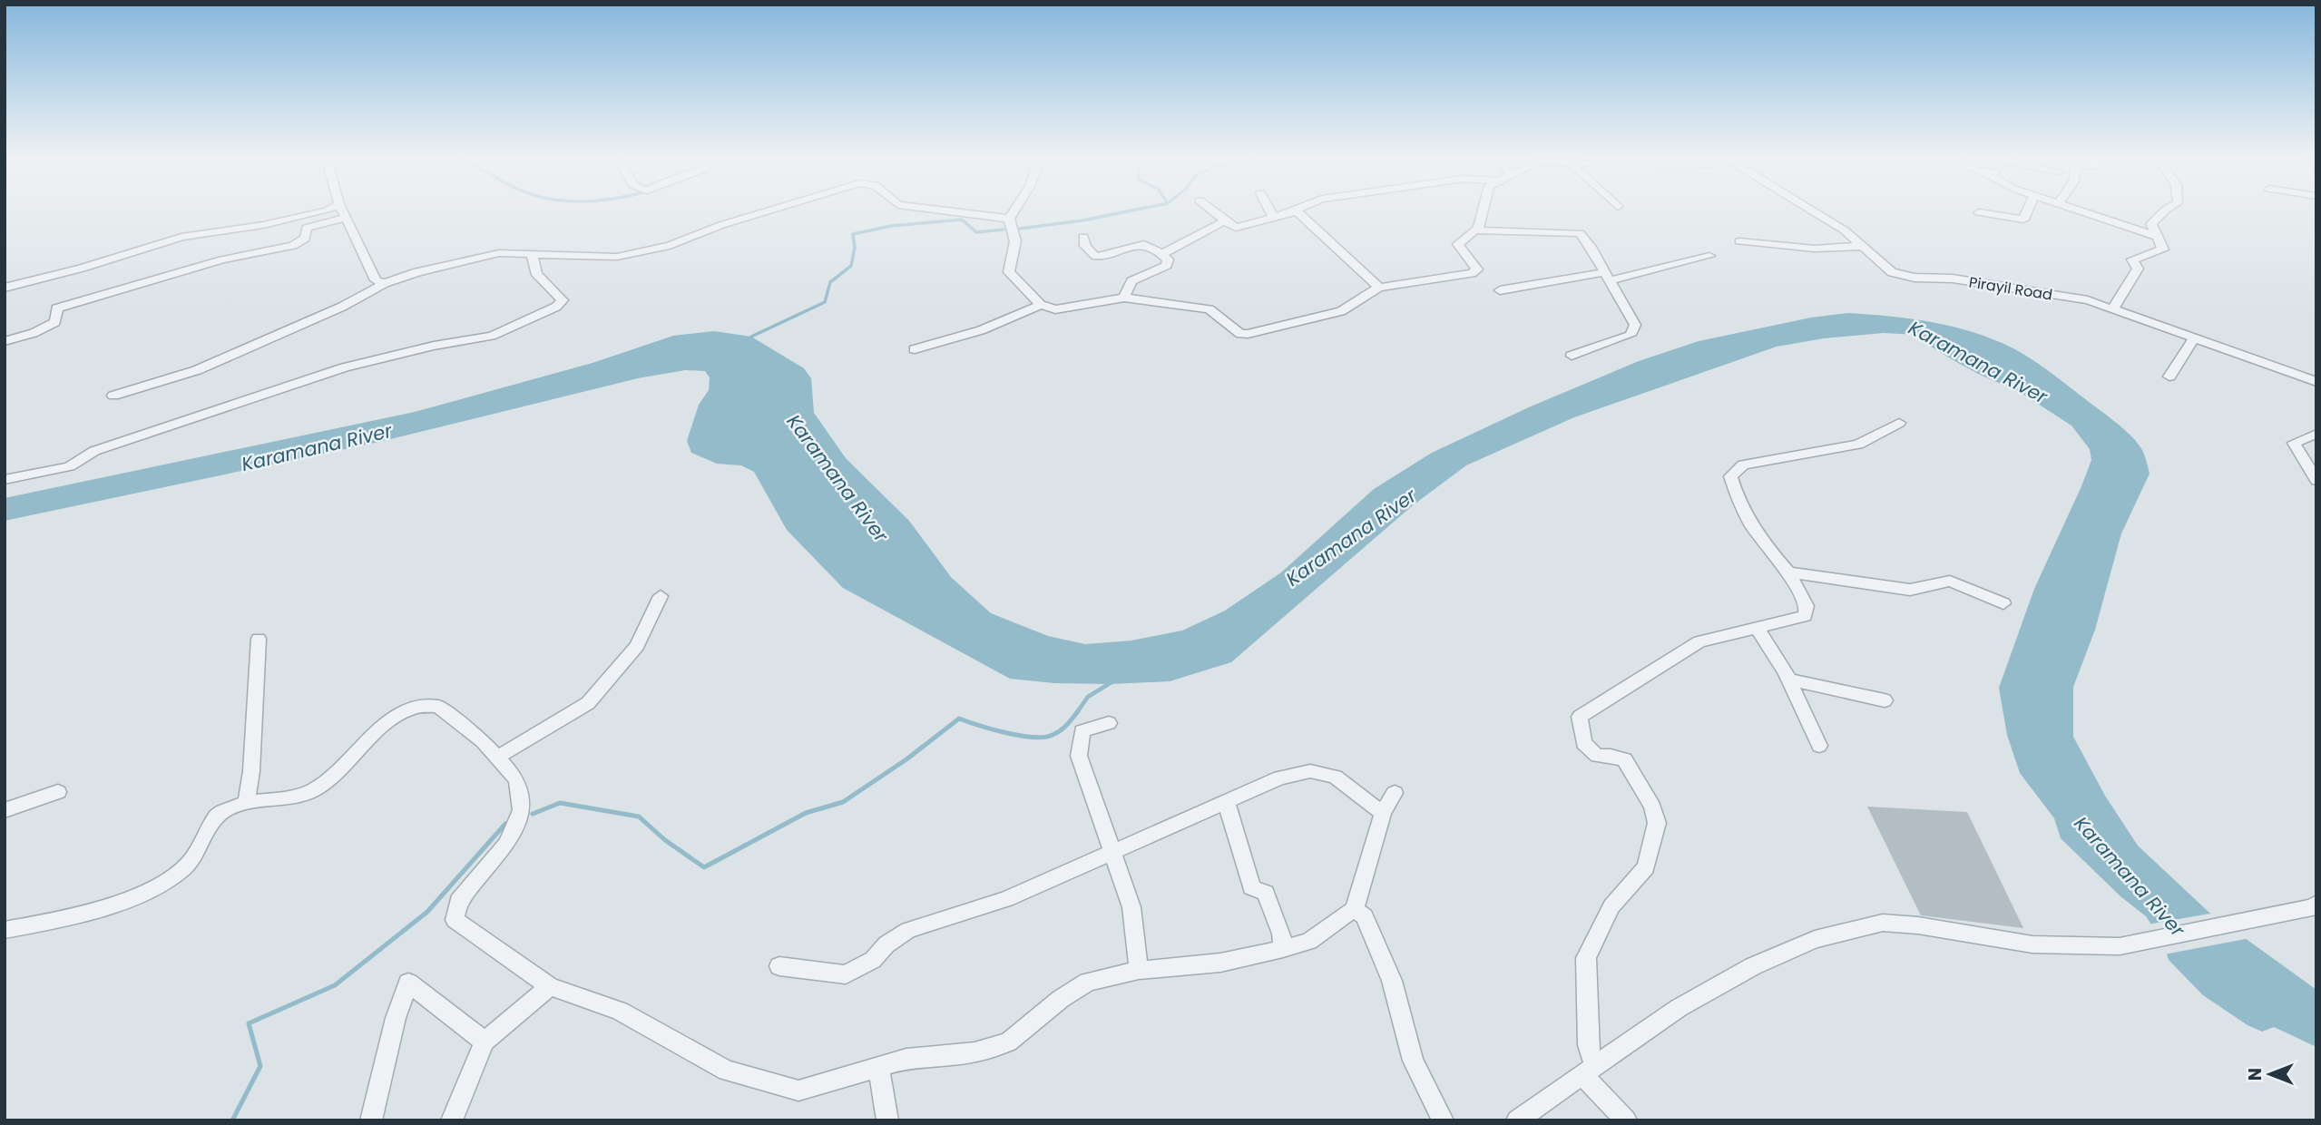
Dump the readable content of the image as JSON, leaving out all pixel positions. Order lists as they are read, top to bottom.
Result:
{
  "streets": {
    "street": ["Pirayil Road"]
  },
  "water": ["Karamana River"],
  "north": "left"
}
